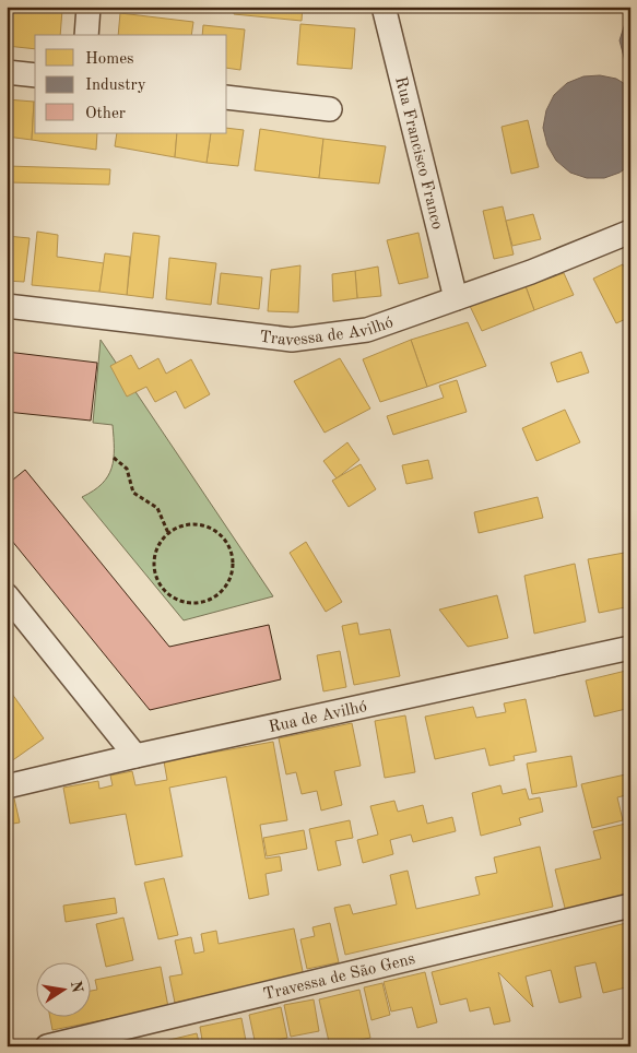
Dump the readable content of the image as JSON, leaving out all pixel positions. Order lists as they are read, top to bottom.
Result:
{
  "streets": {
    "street": [
      "Rua Francisco Franco",
      "Travessa de Avilhó",
      "Rua de Avilhó",
      "Travessa de São Gens"
    ]
  },
  "crossings": [
    ["Rua Francisco Franco", "Travessa de Avilhó"]
  ],
  "legend": ["Homes", "Industry", "Other"],
  "north": "right"
}
